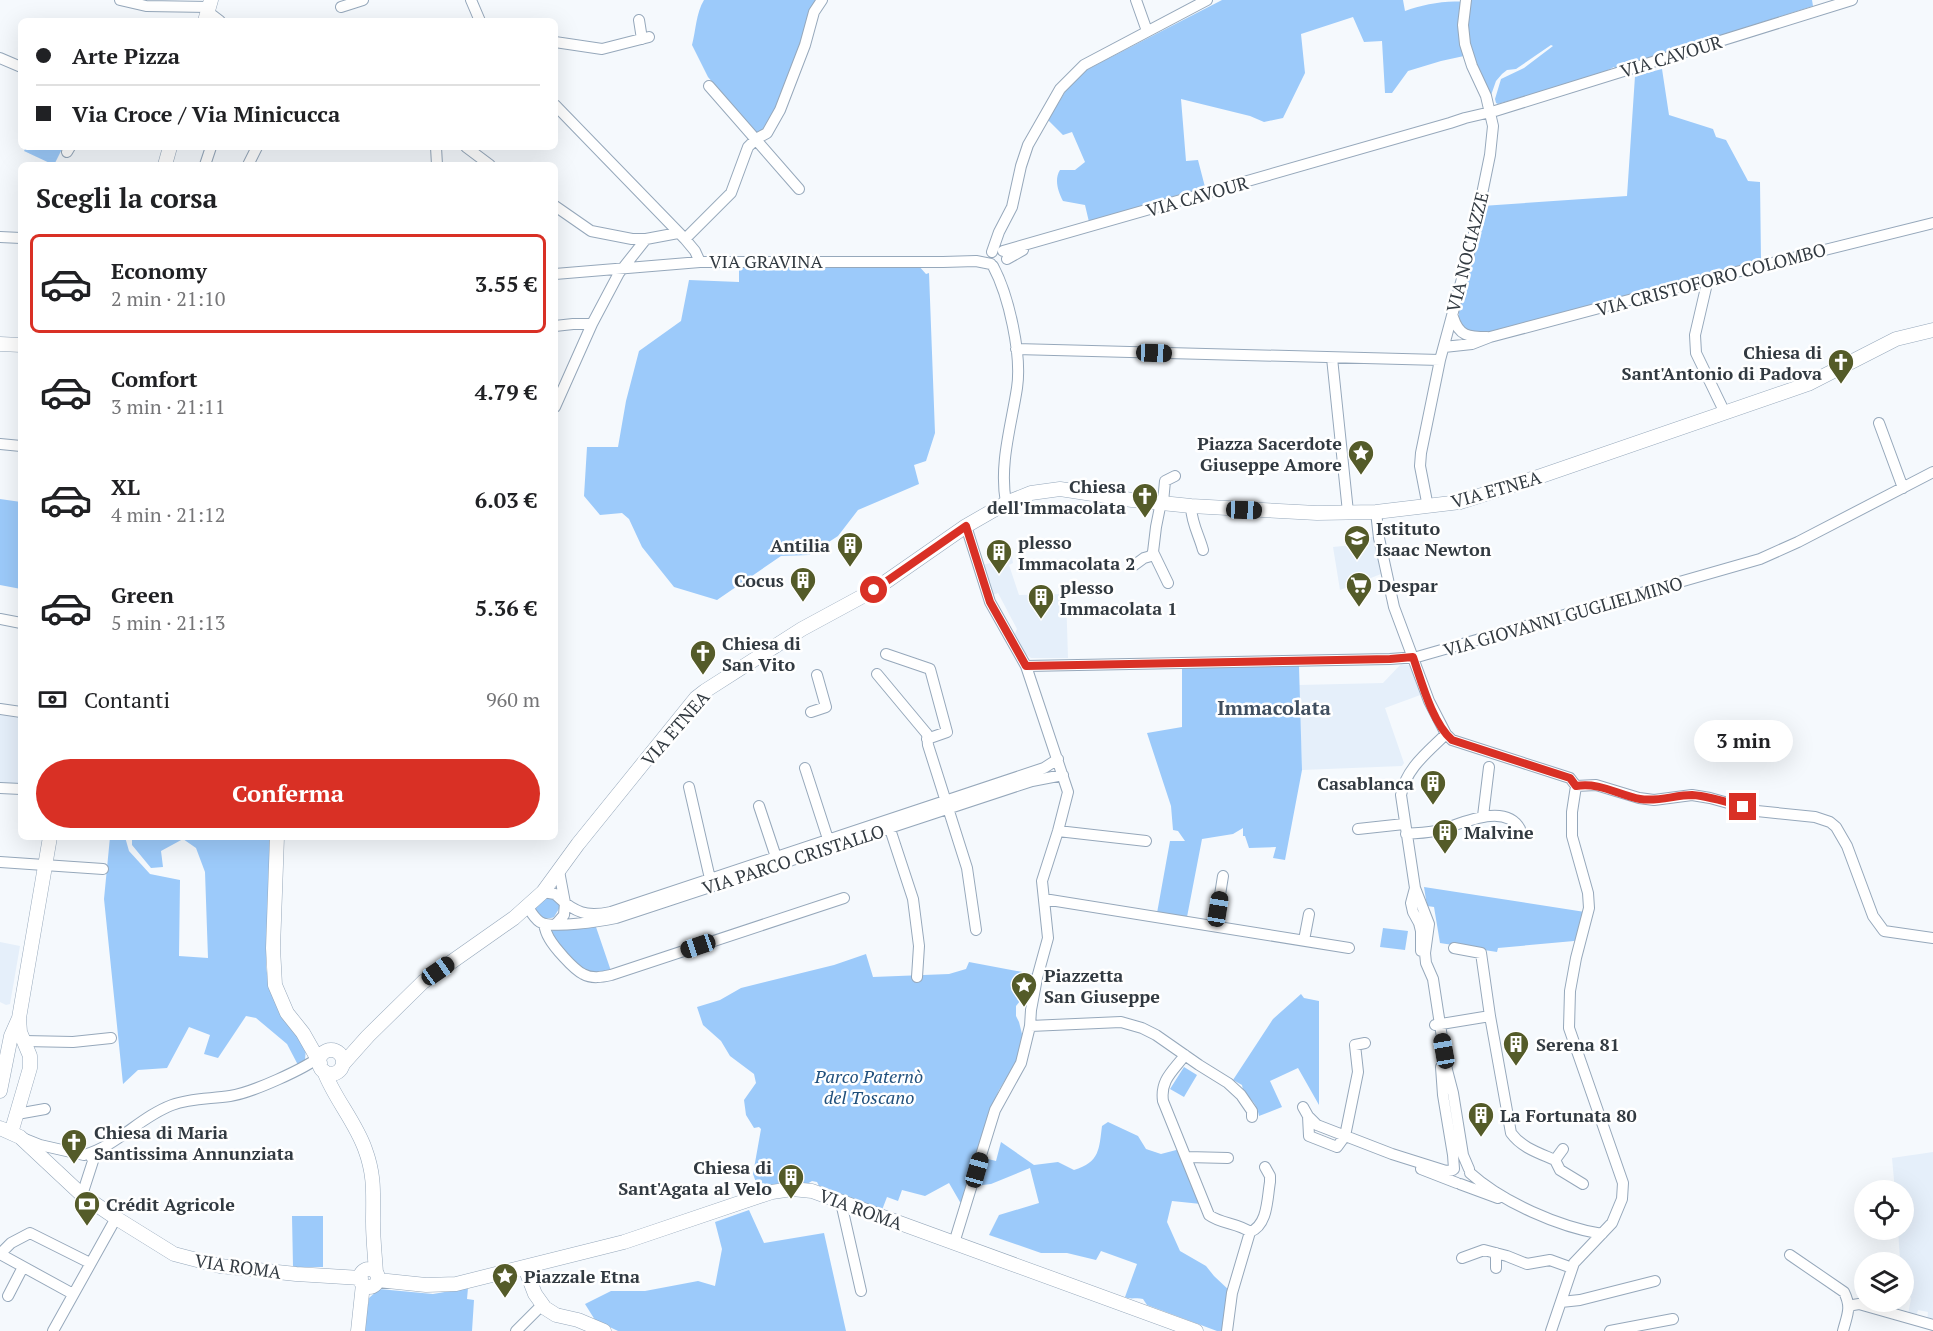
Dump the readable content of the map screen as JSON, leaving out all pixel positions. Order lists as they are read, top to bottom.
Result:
{
  "streets": {
    "main road": ["VIA ETNEA", "VIA ROMA"],
    "street": [
      "VIA CAVOUR",
      "VIA NOCIAZZE",
      "VIA GRAVINA",
      "VIA CRISTOFORO COLOMBO",
      "VIA GIOVANNI GUGLIELMINO",
      "VIA PARCO CRISTALLO"
    ]
  },
  "crossings": [
    ["VIA CAVOUR", "VIA NOCIAZZE"],
    ["VIA CAVOUR", "VIA GRAVINA"],
    ["VIA NOCIAZZE", "VIA CRISTOFORO COLOMBO"],
    ["VIA NOCIAZZE", "VIA ETNEA"],
    ["VIA ETNEA", "VIA PARCO CRISTALLO"]
  ],
  "districts": ["Immacolata"],
  "parks": ["Parco Paternò del Toscano"],
  "places": {
    "church": [
      "Chiesa di Sant'Antonio di Padova",
      "Chiesa dell'Immacolata",
      "Chiesa di San Vito",
      "Chiesa di Maria Santissima Annunziata"
    ],
    "place": ["Piazza Sacerdote Giuseppe Amore", "Piazzetta San Giuseppe", "Piazzale Etna"],
    "school or university": ["Istituto Isaac Newton"],
    "building": [
      "Antilia",
      "plesso Immacolata 2",
      "Cocus",
      "plesso Immacolata 1",
      "Casablanca",
      "Malvine",
      "Serena 81",
      "La Fortunata 80",
      "Chiesa di Sant'Agata al Velo"
    ],
    "supermarket": ["Despar"],
    "bank": ["Crédit Agricole"]
  },
  "page": {
    "banner": ["Arte Pizza", "Via Croce / Via Minicucca"],
    "heading": "Scegli la corsa",
    "list": [
      {
        "name": "Economy",
        "note": "2 min · 21:10",
        "value": "3.55 €"
      },
      {
        "name": "Comfort",
        "note": "3 min · 21:11",
        "value": "4.79 €"
      },
      {
        "name": "XL",
        "note": "4 min · 21:12",
        "value": "6.03 €"
      },
      {
        "name": "Green",
        "note": "5 min · 21:13",
        "value": "5.36 €"
      }
    ],
    "pay": ["Contanti", "960 m"],
    "bubble": "3 min",
    "buttons": "Conferma"
  }
}
